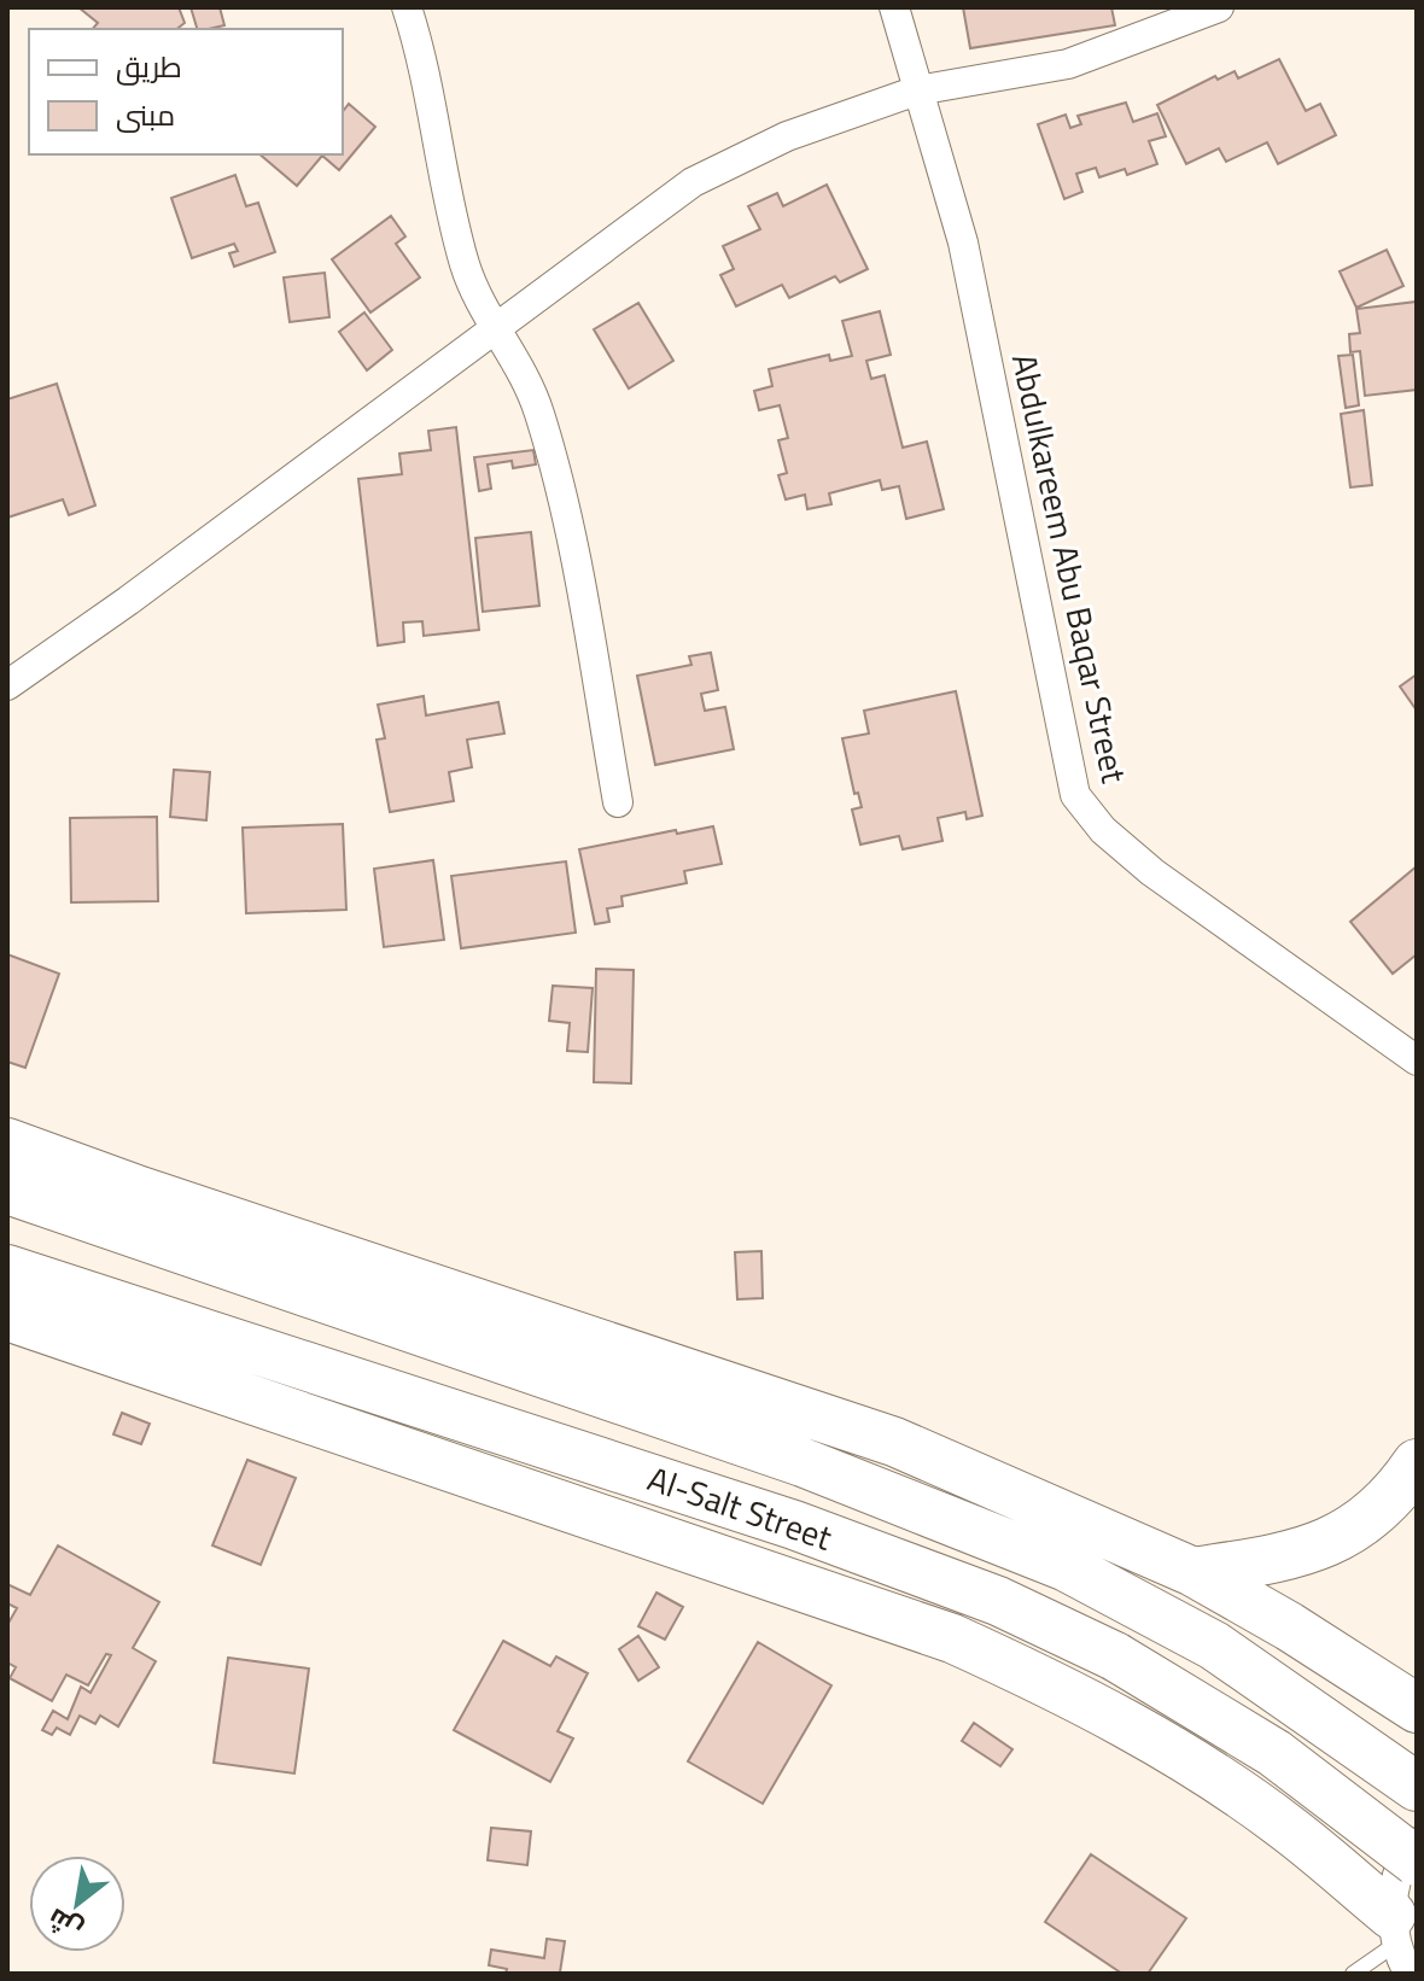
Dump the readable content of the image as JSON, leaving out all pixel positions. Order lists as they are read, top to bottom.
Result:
{
  "streets": {
    "main road": ["Al-Salt Street"],
    "street": ["Abdulkareem Abu Baqar Street"]
  },
  "legend": ["طريق", "مبنى"],
  "north": "bottom left"
}
